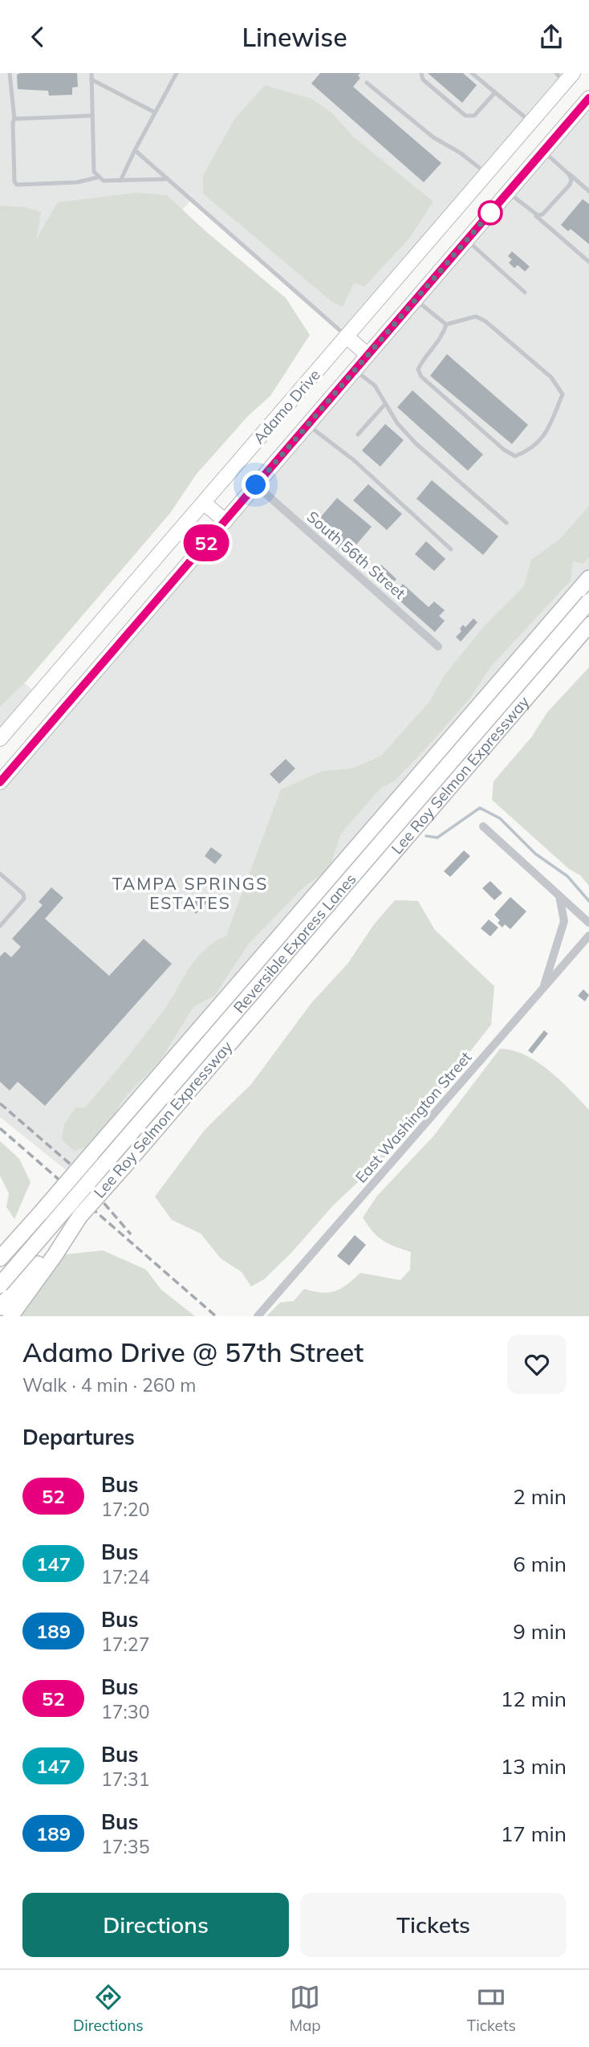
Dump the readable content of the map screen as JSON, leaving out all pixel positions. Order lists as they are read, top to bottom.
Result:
{
  "streets": {
    "highway": ["Lee Roy Selmon Expressway", "Reversible Express Lanes"],
    "main road": ["Adamo Drive"],
    "street": ["South 56th Street", "East Washington Street"]
  },
  "crossings": [
    ["Adamo Drive", "South 56th Street"]
  ],
  "districts": ["TAMPA SPRINGS ESTATES"],
  "lines": ["bus line 52"],
  "page": {
    "header": "Linewise",
    "on_map": "52",
    "heading": [
      ["Adamo Drive @ 57th Street", "Walk · 4 min · 260 m"],
      "Departures"
    ],
    "list": [
      {
        "mark": "52",
        "name": "Bus",
        "note": "17:20",
        "value": "2 min"
      },
      {
        "mark": "147",
        "name": "Bus",
        "note": "17:24",
        "value": "6 min"
      },
      {
        "mark": "189",
        "name": "Bus",
        "note": "17:27",
        "value": "9 min"
      },
      {
        "mark": "52",
        "name": "Bus",
        "note": "17:30",
        "value": "12 min"
      },
      {
        "mark": "147",
        "name": "Bus",
        "note": "17:31",
        "value": "13 min"
      },
      {
        "mark": "189",
        "name": "Bus",
        "note": "17:35",
        "value": "17 min"
      }
    ],
    "buttons": ["Directions", "Tickets"],
    "tabs": ["Directions", "Map", "Tickets"]
  }
}
